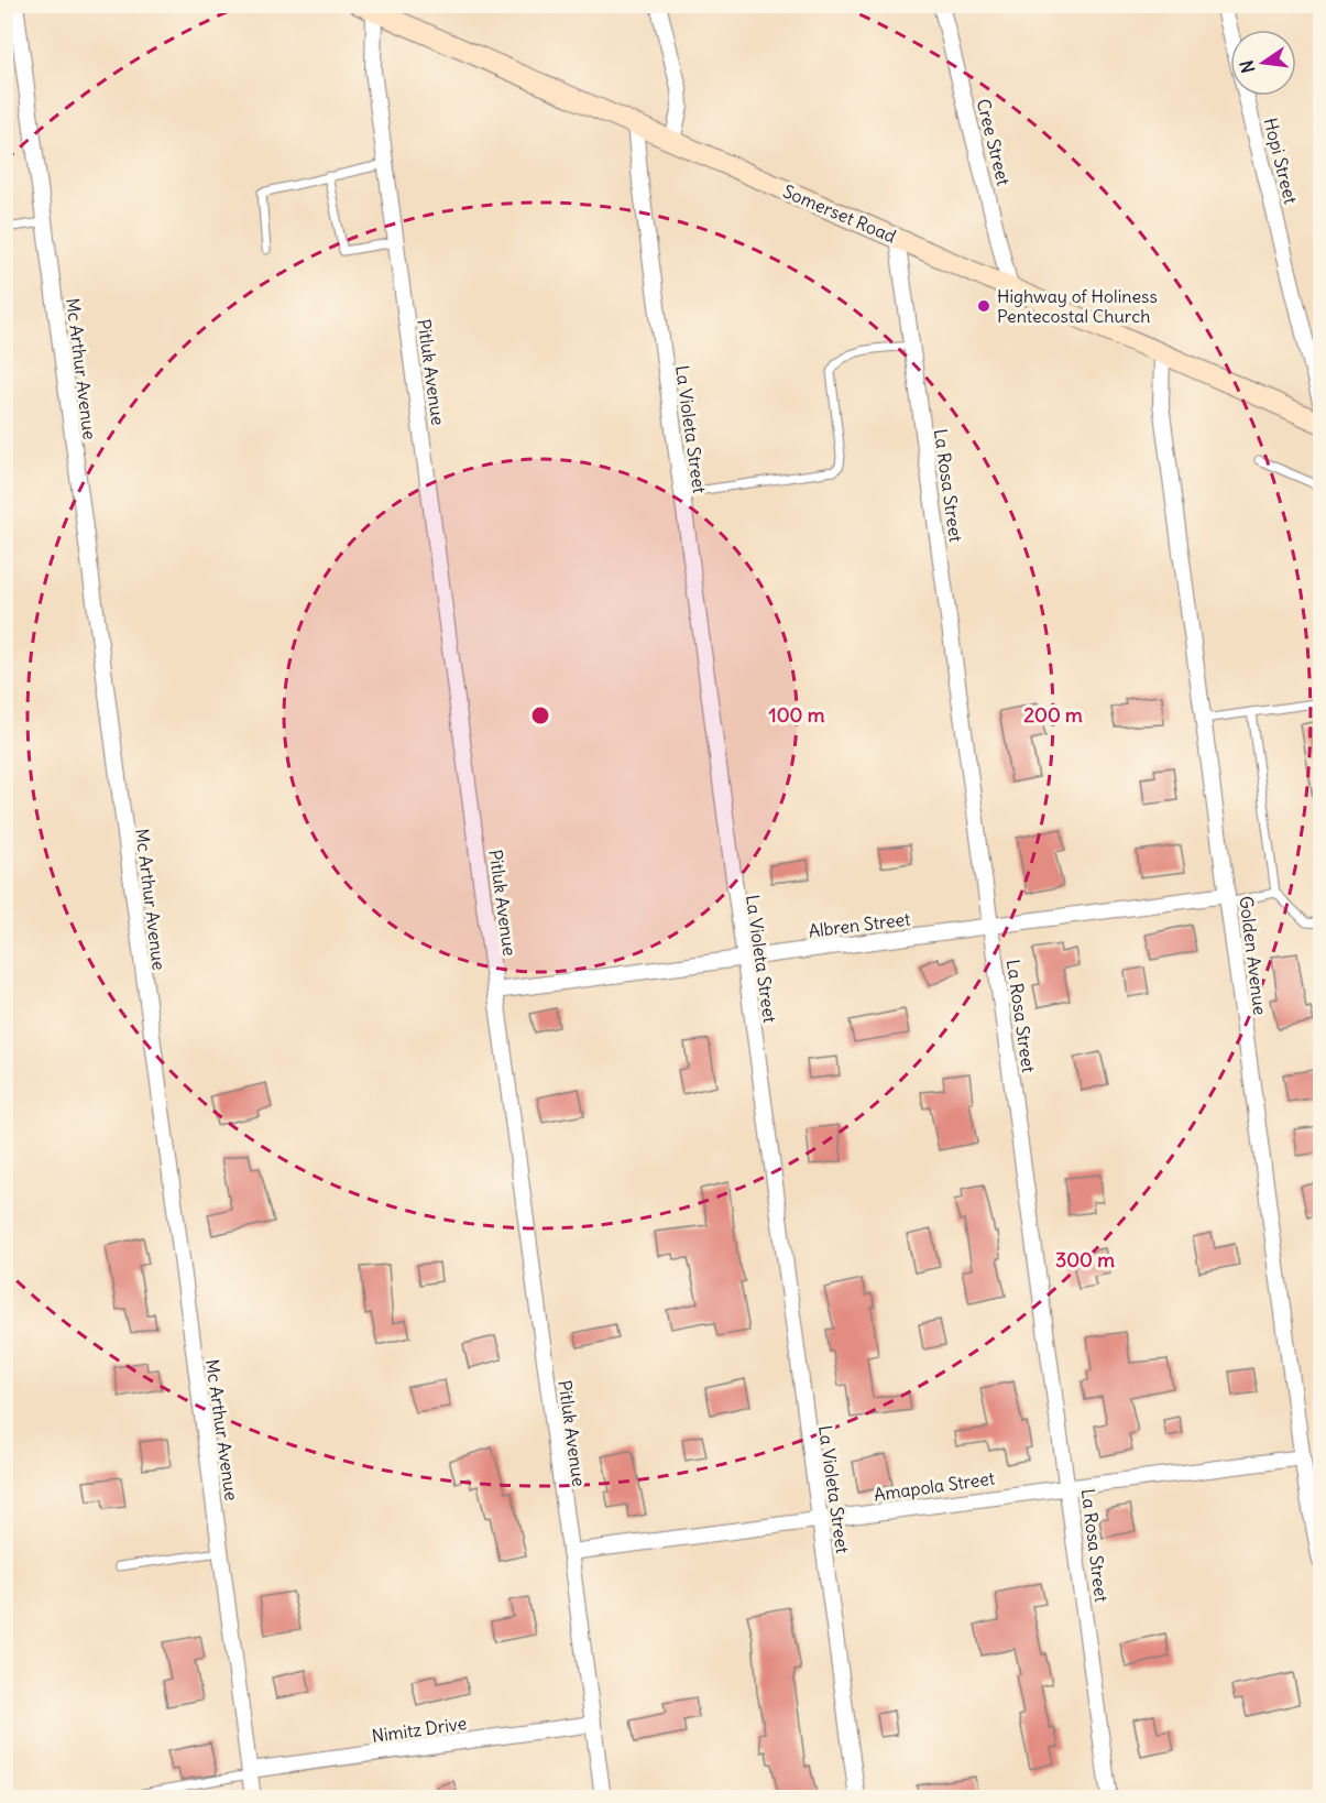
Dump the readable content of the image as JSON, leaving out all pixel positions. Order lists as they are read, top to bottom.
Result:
{
  "streets": {
    "main road": ["Somerset Road"],
    "street": [
      "Cree Street",
      "Hopi Street",
      "Mc Arthur Avenue",
      "Pitluk Avenue",
      "La Violeta Street",
      "La Rosa Street",
      "Albren Street",
      "Golden Avenue",
      "Amapola Street",
      "Nimitz Drive"
    ]
  },
  "crossings": [
    ["Cree Street", "Somerset Road"],
    ["Somerset Road", "Pitluk Avenue"],
    ["Somerset Road", "La Violeta Street"],
    ["Somerset Road", "La Rosa Street"],
    ["Somerset Road", "Golden Avenue"],
    ["Mc Arthur Avenue", "Nimitz Drive"],
    ["Pitluk Avenue", "Albren Street"],
    ["Pitluk Avenue", "Amapola Street"],
    ["Pitluk Avenue", "Nimitz Drive"],
    ["La Violeta Street", "Albren Street"],
    ["La Violeta Street", "Amapola Street"],
    ["La Rosa Street", "Albren Street"],
    ["La Rosa Street", "Amapola Street"],
    ["Albren Street", "Golden Avenue"],
    ["Golden Avenue", "Amapola Street"]
  ],
  "places": ["Highway of Holiness Pentecostal Church"],
  "north": "left",
  "rings": ["100 m", "200 m", "300 m"]
}
